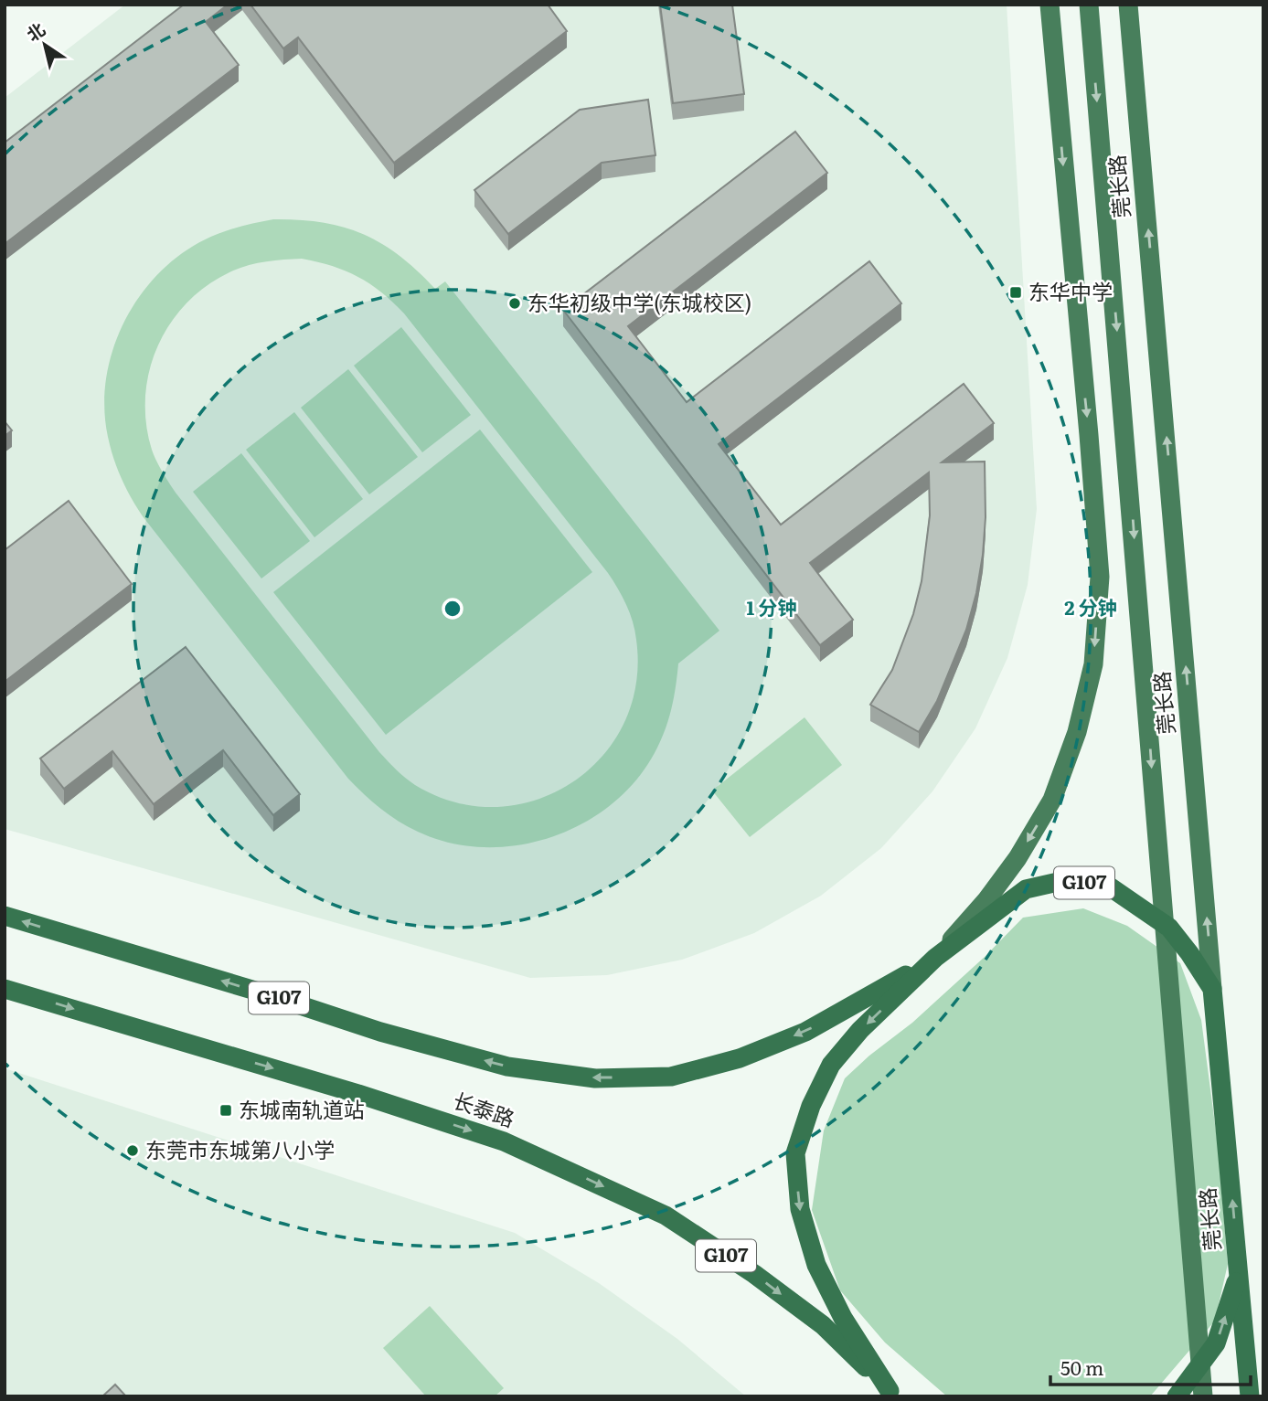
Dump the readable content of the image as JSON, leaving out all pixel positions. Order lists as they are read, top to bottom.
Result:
{
  "streets": {
    "highway": ["莞长路", "G107", "长泰路"]
  },
  "crossings": [
    ["莞长路", "G107"]
  ],
  "one_way": ["长泰路"],
  "places": {
    "transit": ["东华中学", "东城南轨道站"],
    "other": ["东华初级中学(东城校区)", "东莞市东城第八小学"]
  },
  "scale_bar": "50 m",
  "north": "top left",
  "rings": ["1 分钟", "2 分钟"]
}
